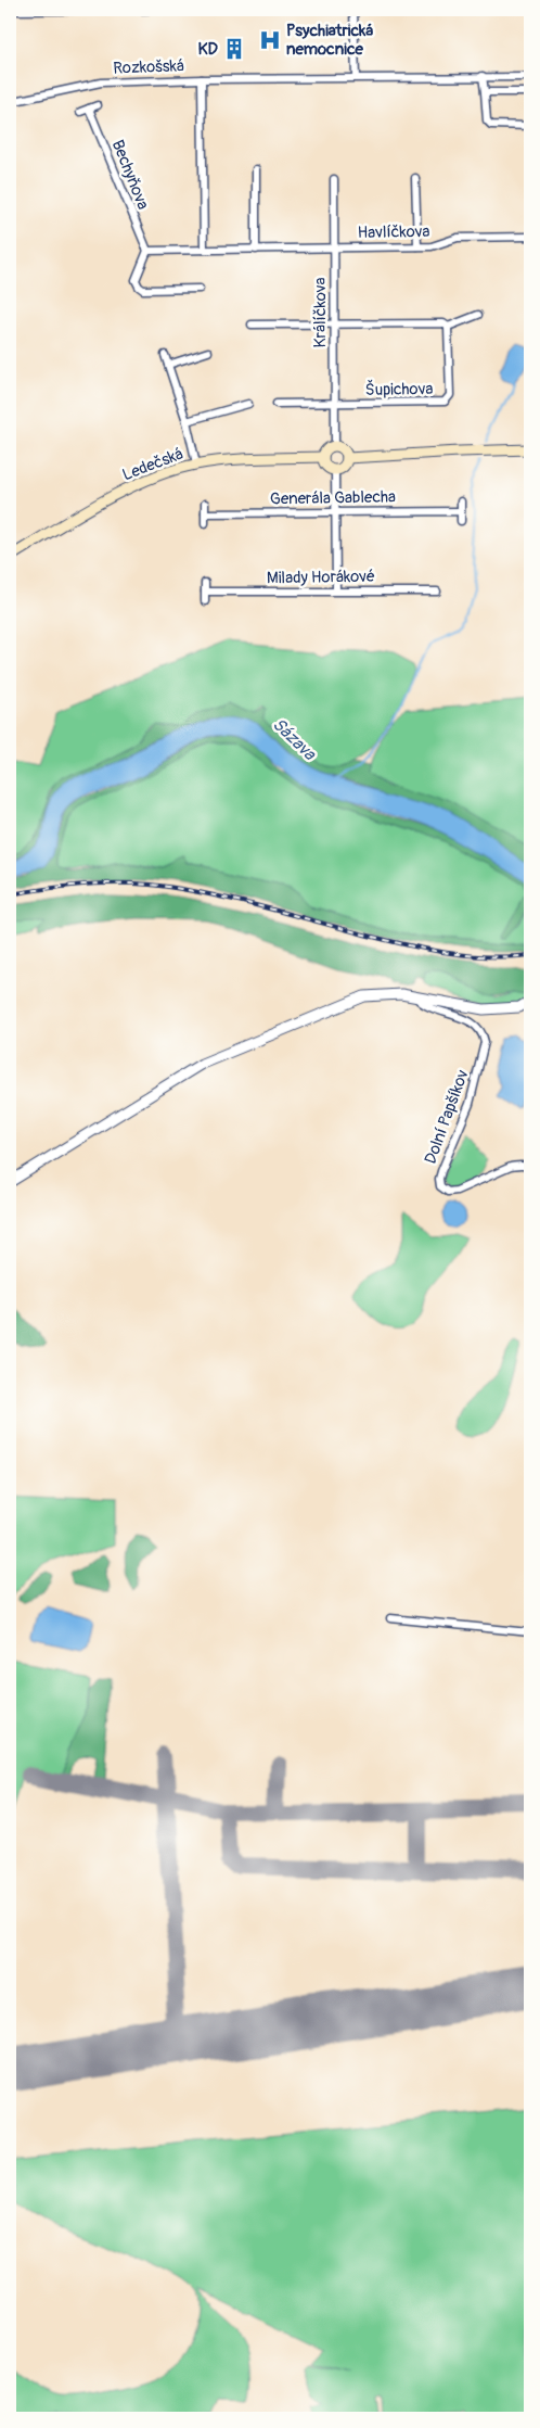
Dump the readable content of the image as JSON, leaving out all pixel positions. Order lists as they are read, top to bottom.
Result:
{
  "streets": {
    "main road": ["Ledečská"],
    "street": [
      "Rozkošská",
      "Bechyňova",
      "Havlíčkova",
      "Králíčkova",
      "Šupichova",
      "Generála Gablecha",
      "Milady Horákové",
      "Dolní Papšíkov"
    ]
  },
  "crossings": [
    ["Havlíčkova", "Králíčkova"],
    ["Králíčkova", "Šupichova"],
    ["Králíčkova", "Ledečská"]
  ],
  "water": ["Sázava"],
  "places": {
    "hospital": ["Psychiatrická nemocnice"],
    "building": ["KD"]
  }
}
